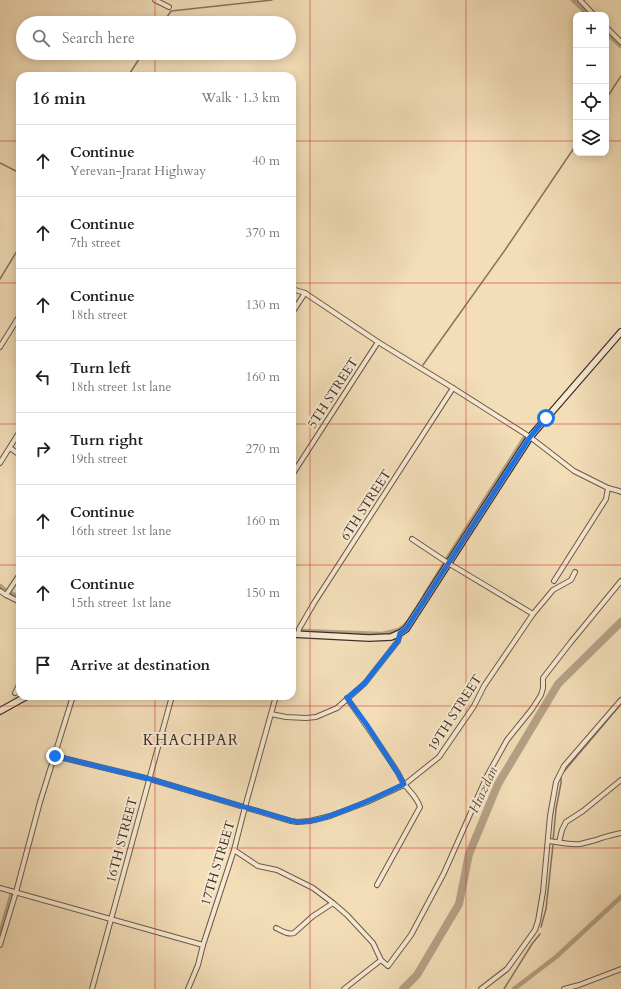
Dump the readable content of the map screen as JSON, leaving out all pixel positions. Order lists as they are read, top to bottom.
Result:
{
  "streets": {
    "street": [
      "5TH STREET",
      "6TH STREET",
      "19TH STREET",
      "16TH STREET",
      "17TH STREET"
    ]
  },
  "crossings": [
    ["19TH STREET", "16TH STREET"],
    ["19TH STREET", "17TH STREET"]
  ],
  "districts": ["KHACHPAR"],
  "water": ["Hrazdan"],
  "page": {
    "map_buttons": ["+", "−"],
    "search": "Search here",
    "heading": ["16 min", "Walk · 1.3 km"],
    "list": [
      ["Continue", "Yerevan-Jrarat Highway", "40 m"],
      ["Continue", "7th street", "370 m"],
      ["Continue", "18th street", "130 m"],
      ["Turn left", "18th street 1st lane", "160 m"],
      ["Turn right", "19th street", "270 m"],
      ["Continue", "16th street 1st lane", "160 m"],
      ["Continue", "15th street 1st lane", "150 m"],
      "Arrive at destination"
    ]
  }
}
